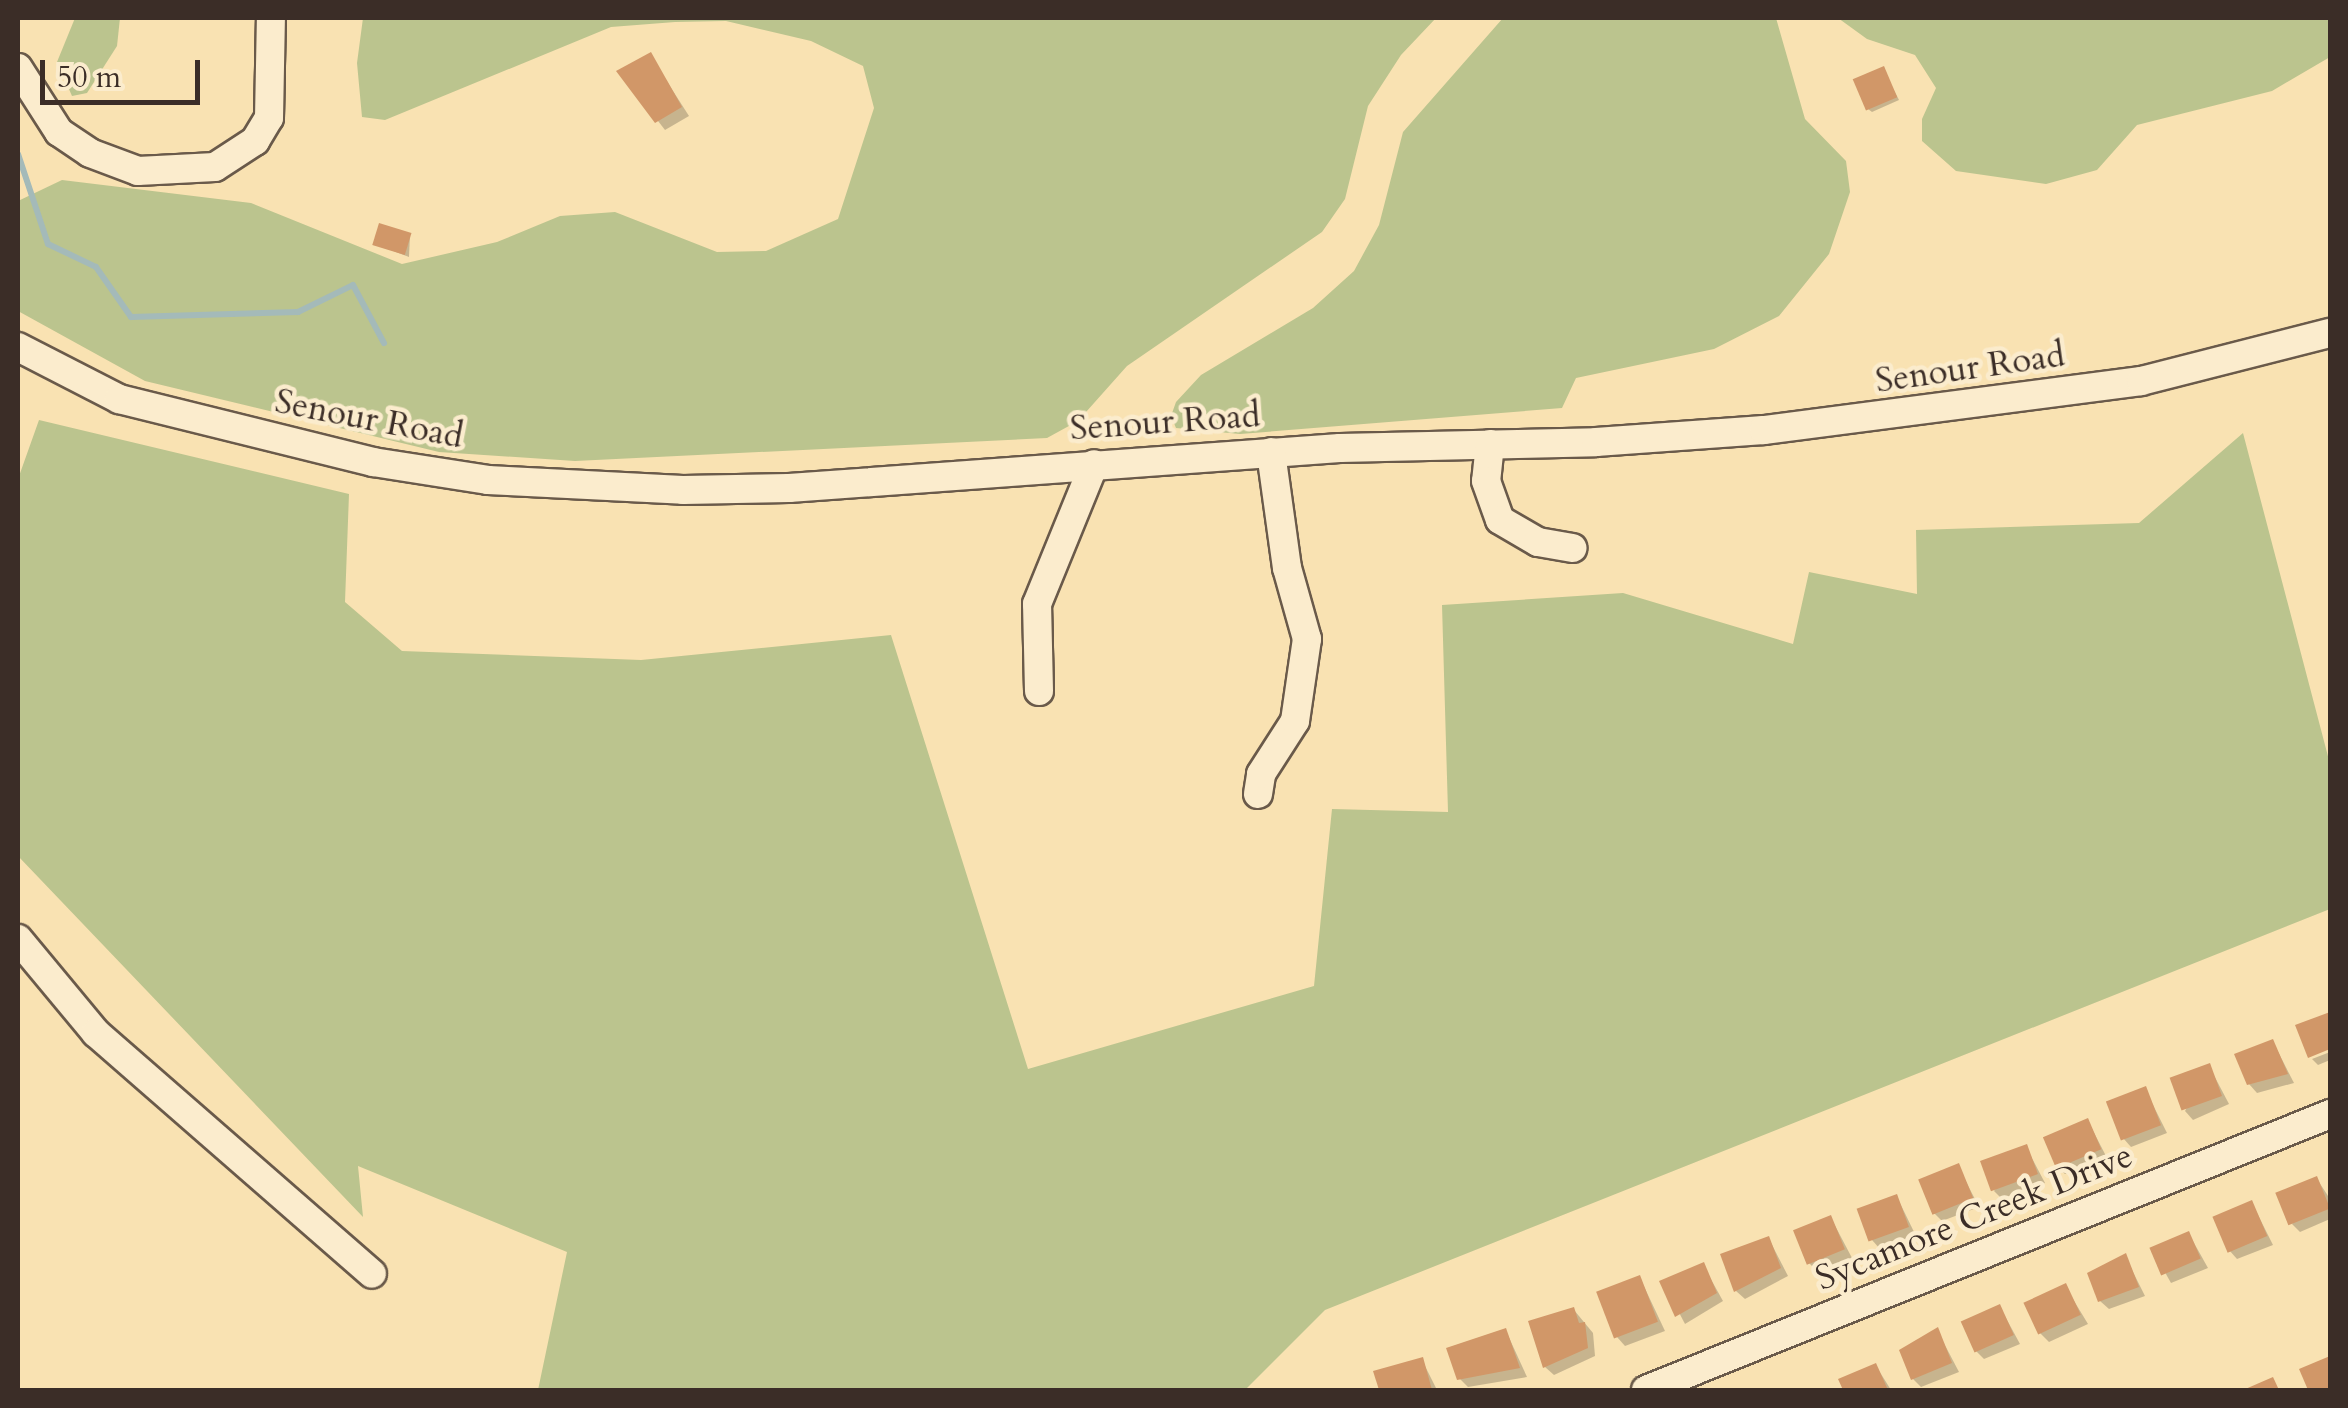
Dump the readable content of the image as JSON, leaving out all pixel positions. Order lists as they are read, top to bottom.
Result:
{
  "streets": {
    "street": ["Senour Road", "Sycamore Creek Drive"]
  },
  "scale_bar": "50 m"
}
